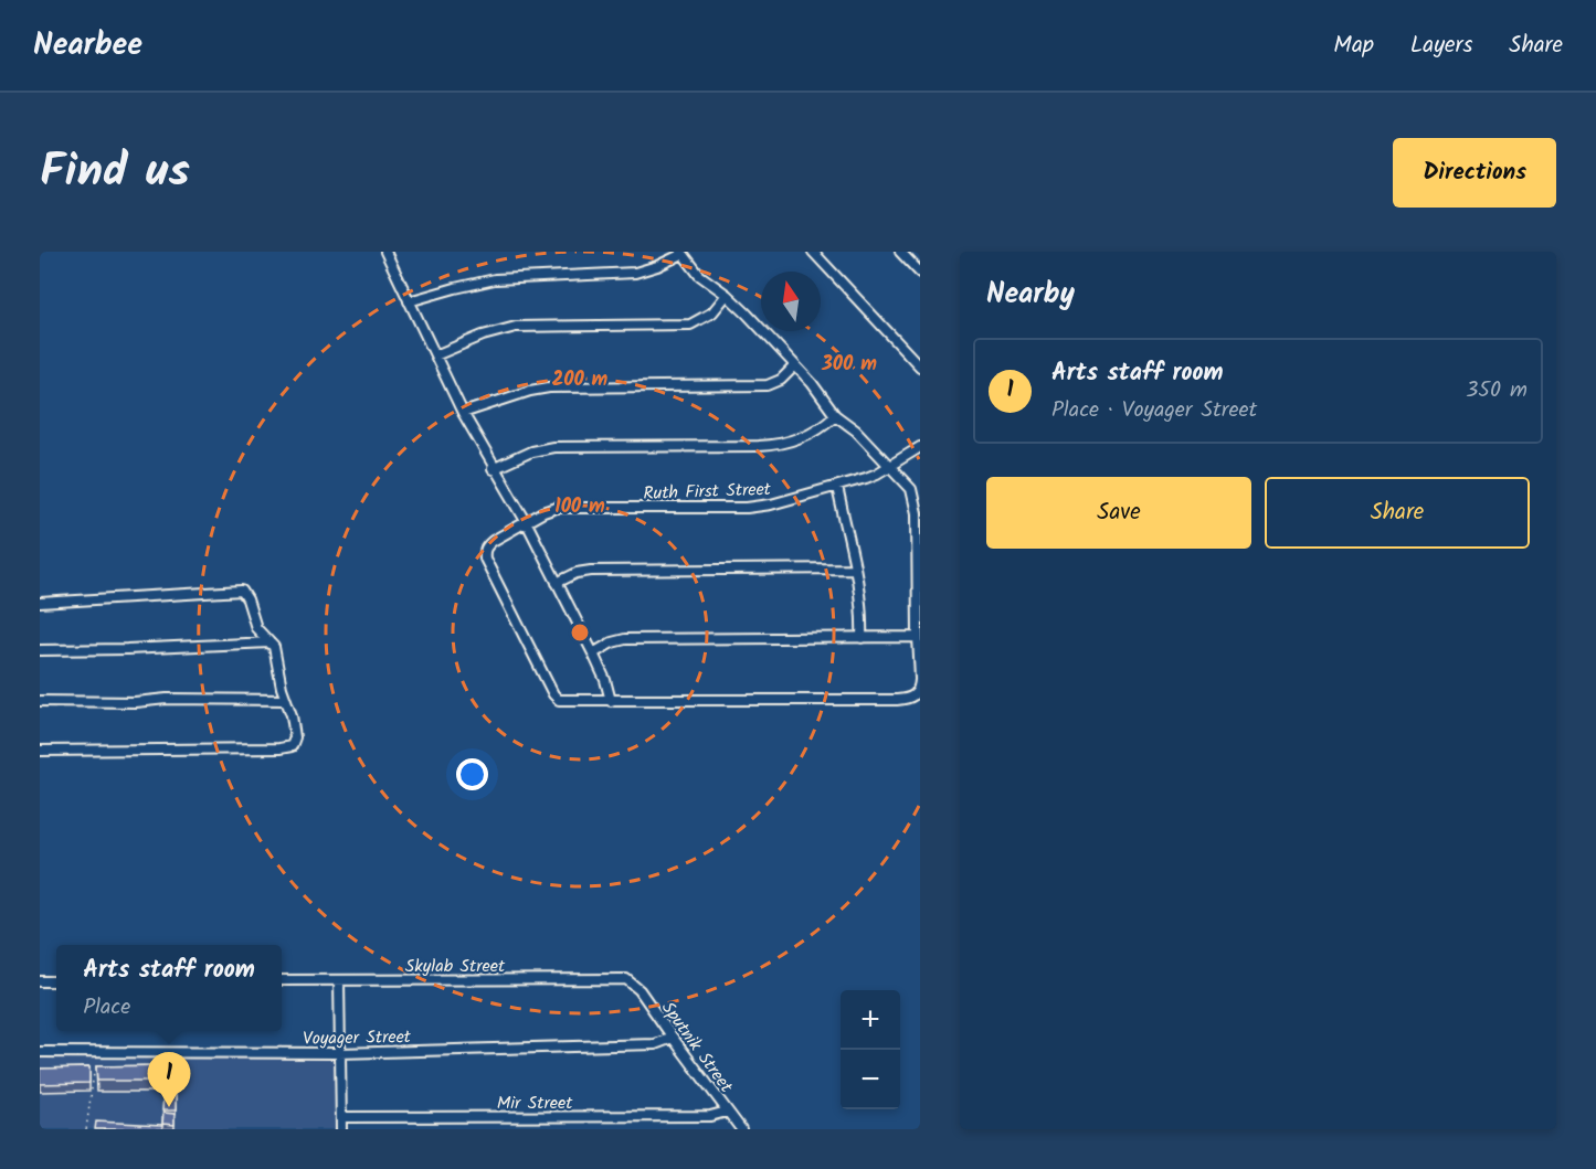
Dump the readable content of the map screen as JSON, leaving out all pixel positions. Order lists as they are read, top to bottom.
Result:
{
  "streets": {
    "street": [
      "Ruth First Street",
      "Skylab Street",
      "Voyager Street",
      "Sputnik Street",
      "Mir Street"
    ]
  },
  "crossings": [
    ["Skylab Street", "Sputnik Street"],
    ["Voyager Street", "Sputnik Street"],
    ["Sputnik Street", "Mir Street"]
  ],
  "north": "top",
  "page": {
    "header": "Nearbee",
    "nav": ["Map", "Layers", "Share"],
    "title": "Find us",
    "buttons": [
      "Directions",
      ["Save", "Share"]
    ],
    "heading": "Nearby",
    "list": [
      {
        "mark": "1",
        "name": "Arts staff room",
        "note": "Place · Voyager Street",
        "value": "350 m"
      }
    ],
    "popup": ["Arts staff room", "Place"],
    "map_buttons": ["+", "−"],
    "pins": "1"
  },
  "rings": ["300 m", "200 m", "100 m"]
}
